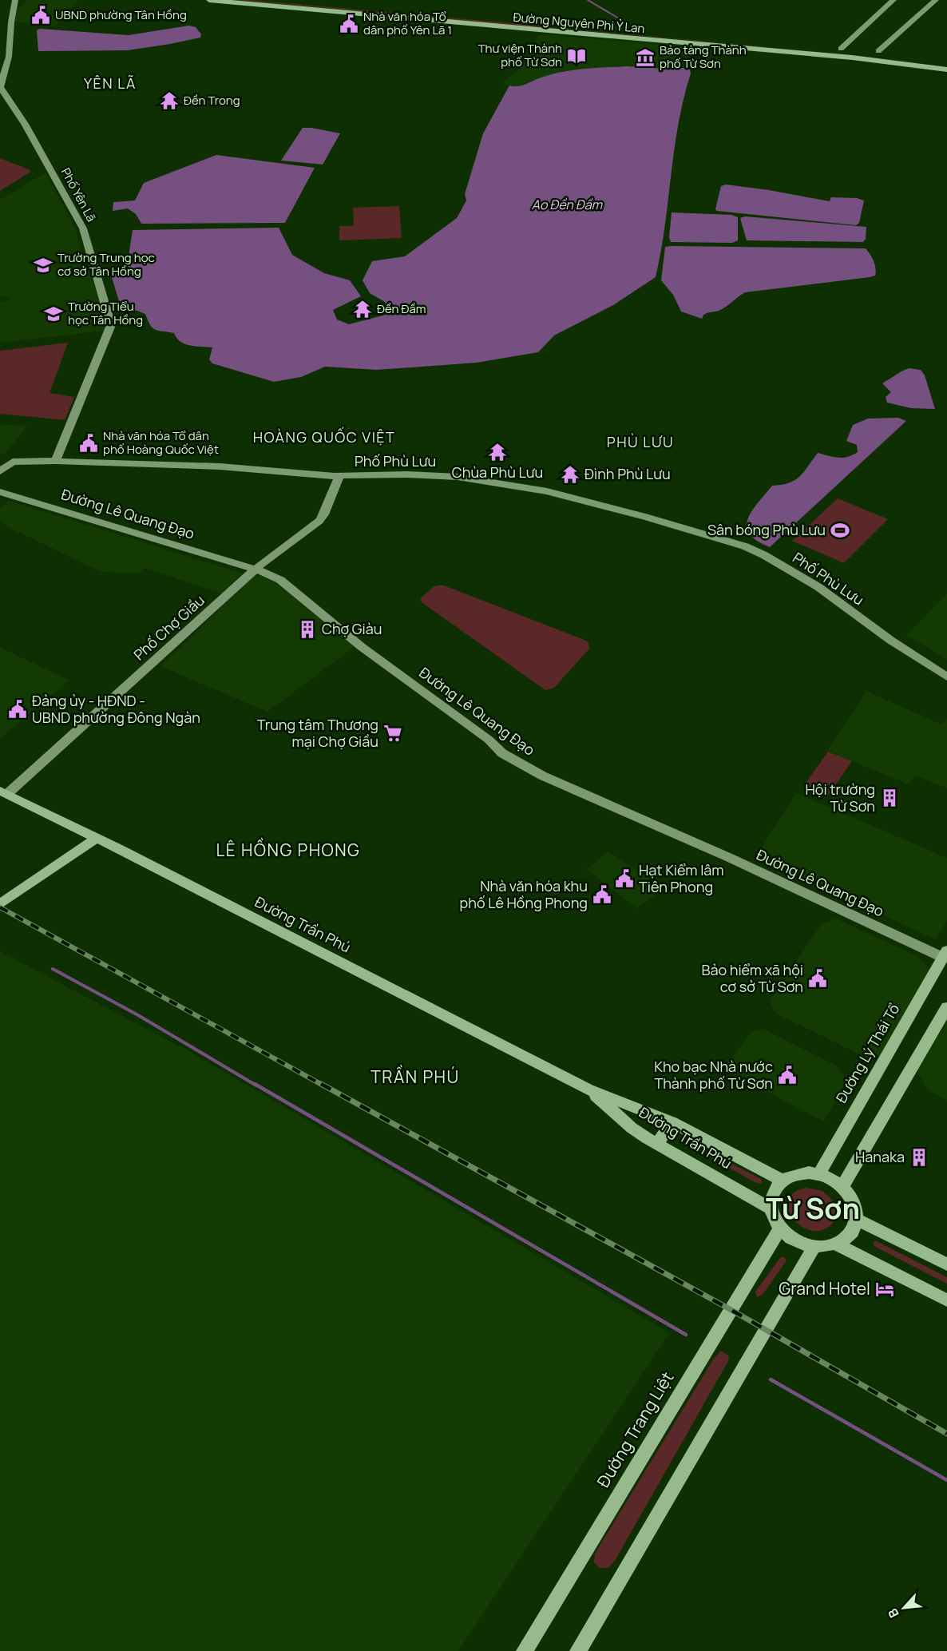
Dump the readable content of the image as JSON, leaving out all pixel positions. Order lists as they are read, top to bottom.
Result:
{
  "streets": {
    "main road": [
      "Đường Nguyên Phi Ỷ Lan",
      "Đường Trần Phú",
      "Đường Lý Thái Tổ",
      "Đường Trang Liệt"
    ],
    "street": [
      "Phố Yên Lã",
      "Phố Phù Lưu",
      "Đường Lê Quang Đạo",
      "Phố Chợ Giầu"
    ]
  },
  "crossings": [
    ["Phố Yên Lã", "Phố Phù Lưu"],
    ["Phố Phù Lưu", "Phố Chợ Giầu"],
    ["Đường Lê Quang Đạo", "Phố Chợ Giầu"],
    ["Đường Lê Quang Đạo", "Đường Lý Thái Tổ"],
    ["Phố Chợ Giầu", "Đường Trần Phú"],
    ["Đường Trần Phú", "Đường Lý Thái Tổ"],
    ["Đường Trần Phú", "Đường Trang Liệt"],
    ["Đường Lý Thái Tổ", "Đường Trang Liệt"]
  ],
  "districts": [
    "YÊN LÃ",
    "HOÀNG QUỐC VIỆT",
    "PHÙ LƯU",
    "LÊ HỒNG PHONG",
    "TRẦN PHÚ",
    "Từ Sơn"
  ],
  "water": ["Ao Đền Đầm"],
  "places": {
    "public building": [
      "UBND phường Tân Hồng",
      "Nhà văn hóa Tổ dân phố Yên Lã 1",
      "Nhà văn hóa Tổ dân phố Hoàng Quốc Việt",
      "Đảng ủy - HĐND - UBND phường Đông Ngàn",
      "Hạt Kiểm lâm Tiên Phong",
      "Nhà văn hóa khu phố Lê Hồng Phong",
      "Bảo hiểm xã hội cơ sở Từ Sơn",
      "Kho bạc Nhà nước Thành phố Từ Sơn"
    ],
    "library": ["Thư viện Thành phố Từ Sơn"],
    "museum": ["Bảo tàng Thành phố Từ Sơn"],
    "temple": [
      "Đền Trong",
      "Đền Đầm",
      "Chùa Phù Lưu",
      "Đình Phù Lưu"
    ],
    "school or university": ["Trường Trung học cơ sở Tân Hồng", "Trường Tiểu học Tân Hồng"],
    "sports": ["Sân bóng Phù Lưu"],
    "building": ["Chợ Giàu", "Hội trường Từ Sơn", "Hanaka"],
    "supermarket": ["Trung tâm Thương mại Chợ Giầu"],
    "hotel": ["Grand Hotel"]
  },
  "north": "bottom left"
}
